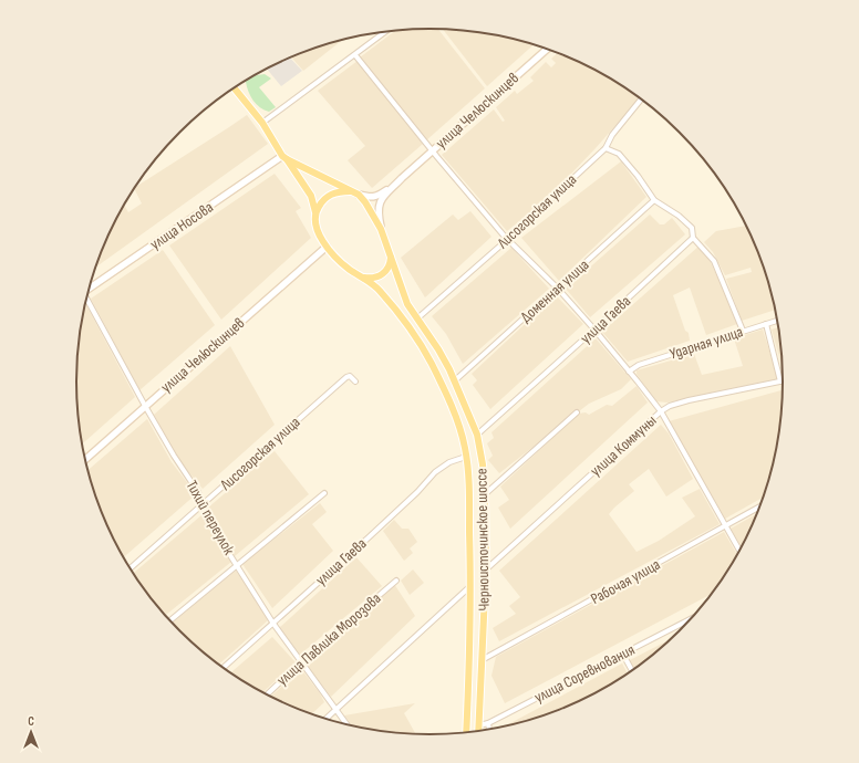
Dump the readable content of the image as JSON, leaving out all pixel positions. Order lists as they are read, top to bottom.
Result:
{
  "streets": {
    "main road": ["Черноисточинское шоссе"],
    "street": [
      "улица Челюскинцев",
      "Лисогорская улица",
      "улица Носова",
      "Доменная улица",
      "улица Гаева",
      "Ударная улица",
      "улица Коммуны",
      "Тихий переулок",
      "Рабочая улица",
      "улица Павлика Морозова",
      "улица Соревнования"
    ]
  },
  "crossings": [
    ["улица Челюскинцев", "Тихий переулок"],
    ["улица Челюскинцев", "Черноисточинское шоссе"],
    ["Лисогорская улица", "Тихий переулок"],
    ["Лисогорская улица", "Черноисточинское шоссе"],
    ["Доменная улица", "Черноисточинское шоссе"],
    ["улица Гаева", "Тихий переулок"],
    ["улица Гаева", "Черноисточинское шоссе"],
    ["улица Коммуны", "Черноисточинское шоссе"],
    ["Тихий переулок", "улица Павлика Морозова"],
    ["Черноисточинское шоссе", "Рабочая улица"],
    ["Черноисточинское шоссе", "улица Соревнования"]
  ],
  "north": "top"
}
